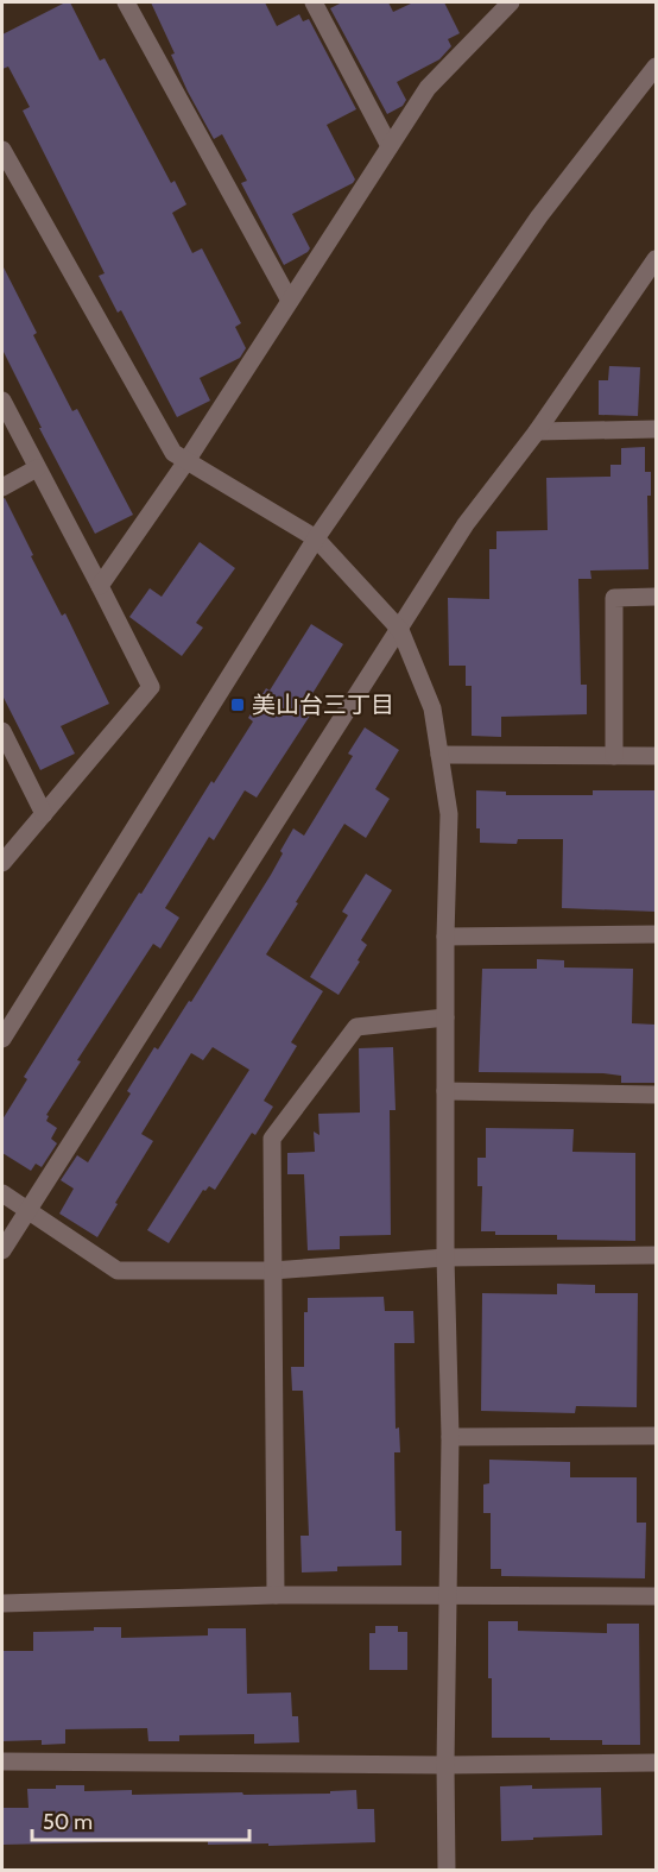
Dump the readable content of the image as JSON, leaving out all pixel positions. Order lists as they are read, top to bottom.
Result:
{
  "places": {
    "transit": ["美山台三丁目"]
  },
  "scale_bar": "50 m"
}
